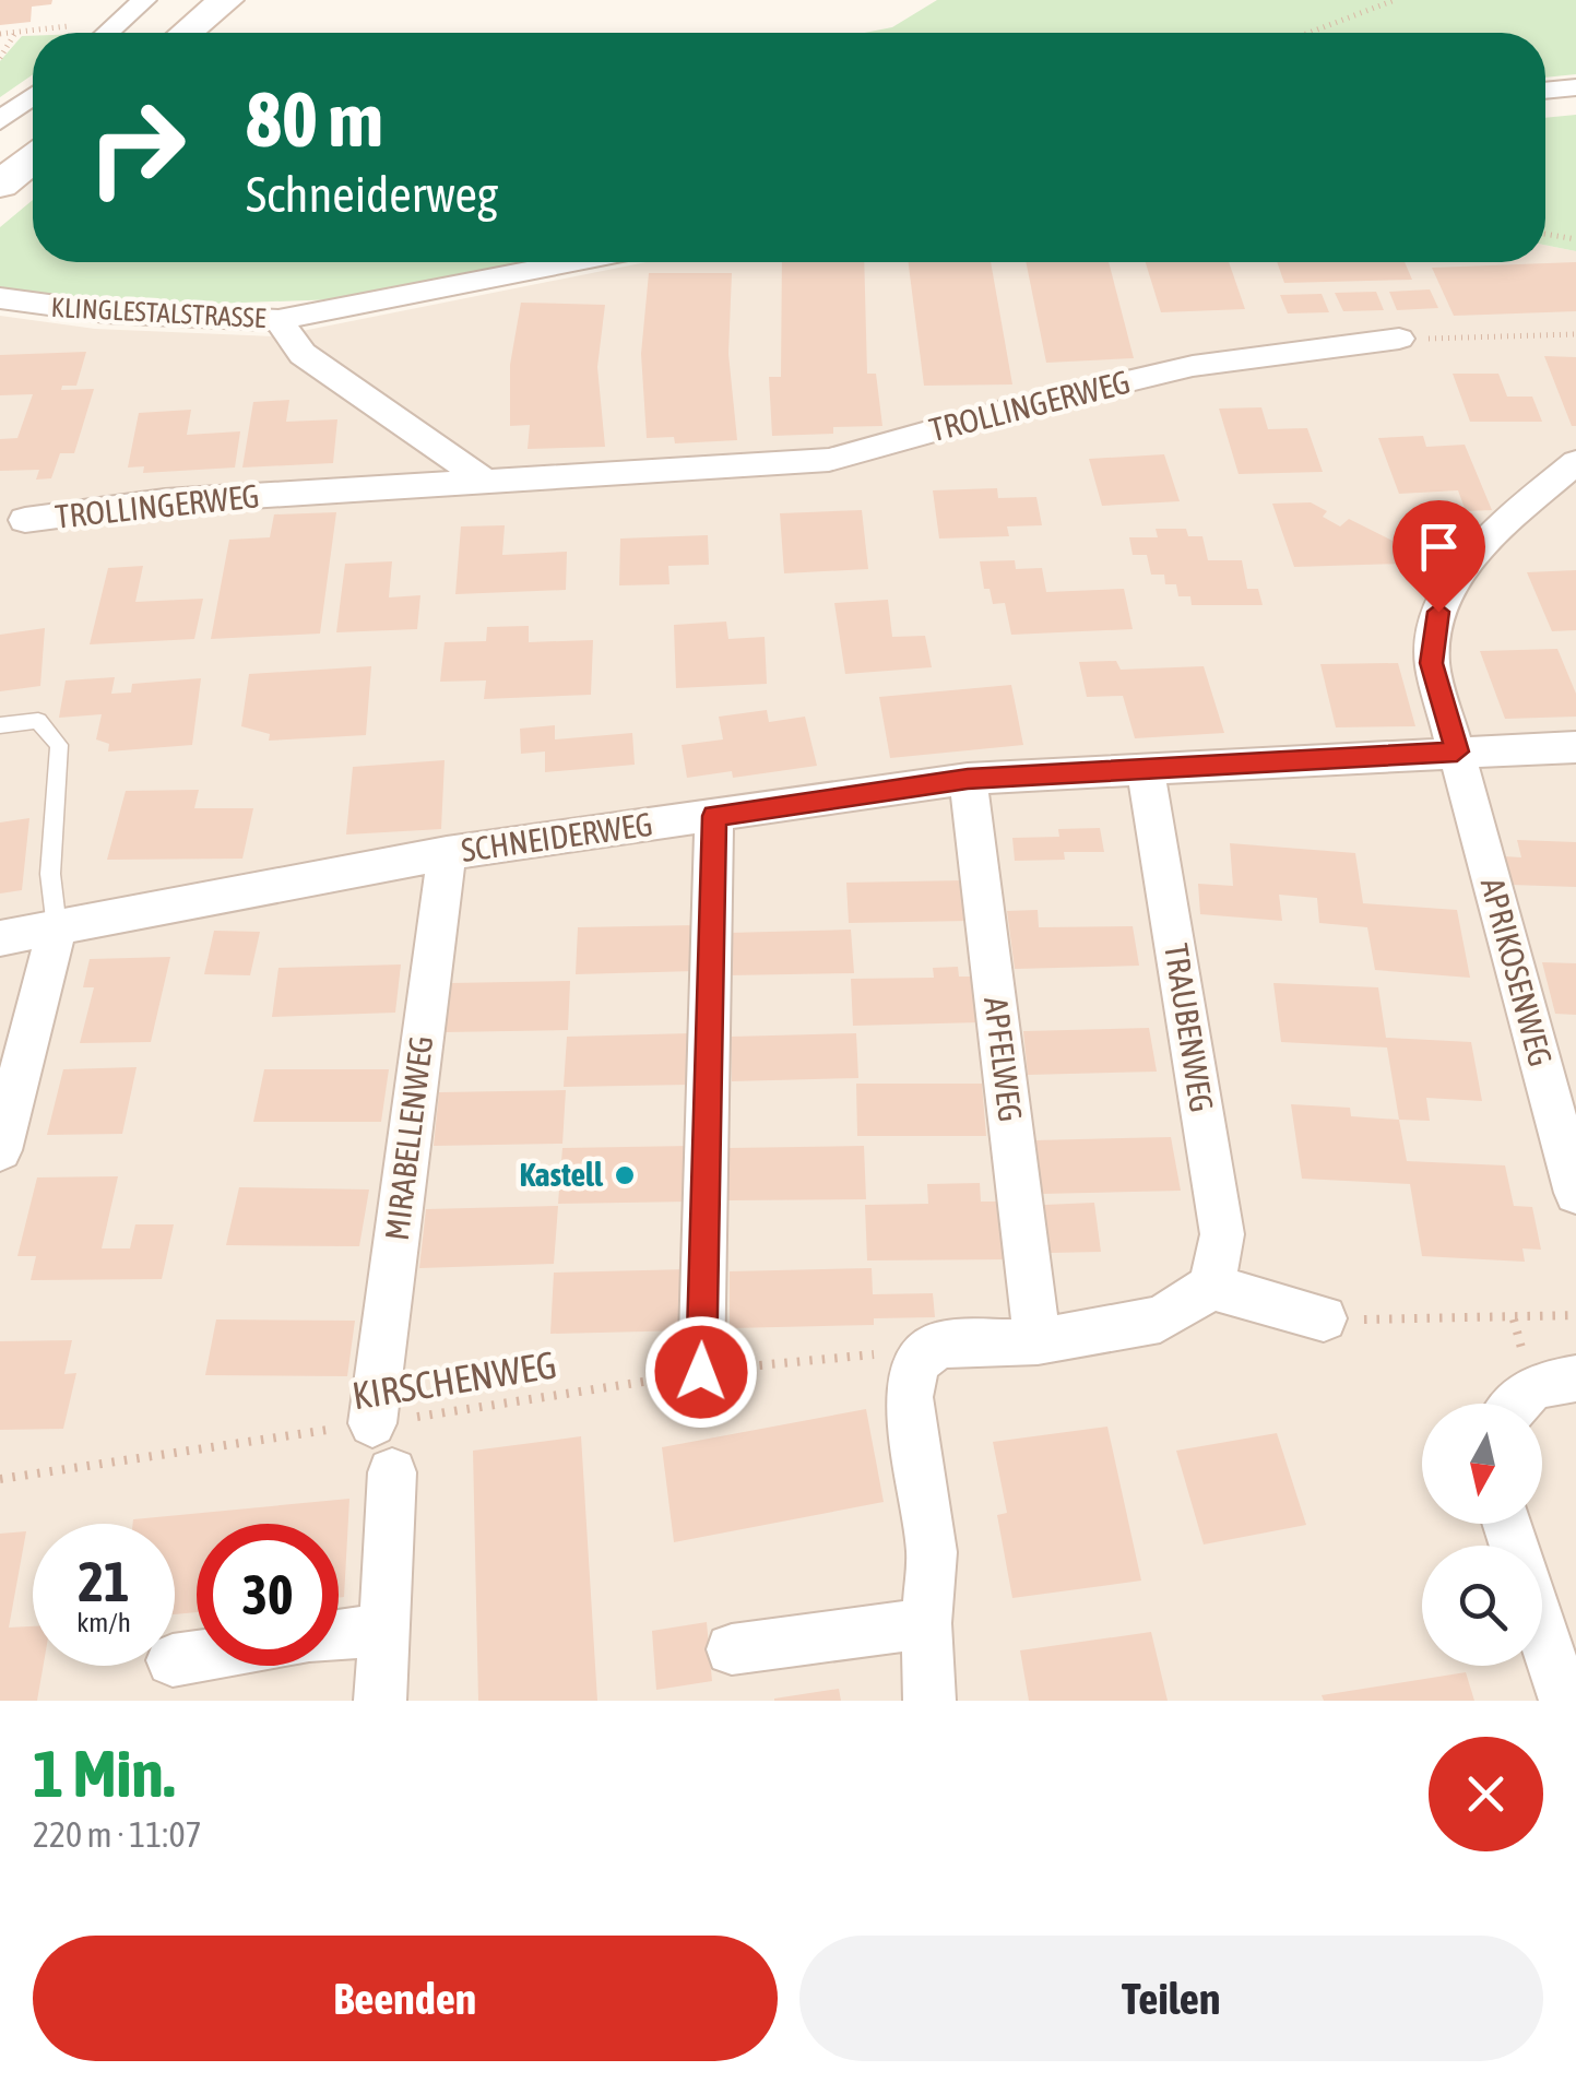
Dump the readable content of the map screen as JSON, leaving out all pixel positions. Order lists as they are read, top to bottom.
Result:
{
  "streets": {
    "street": [
      "KLINGLESTALSTRASSE",
      "TROLLINGERWEG",
      "SCHNEIDERWEG",
      "APRIKOSENWEG",
      "TRAUBENWEG",
      "APFELWEG",
      "MIRABELLENWEG"
    ],
    "path": ["KIRSCHENWEG"]
  },
  "crossings": [
    ["SCHNEIDERWEG", "APRIKOSENWEG"],
    ["SCHNEIDERWEG", "TRAUBENWEG"],
    ["SCHNEIDERWEG", "APFELWEG"],
    ["SCHNEIDERWEG", "MIRABELLENWEG"],
    ["MIRABELLENWEG", "KIRSCHENWEG"]
  ],
  "places": ["Kastell"],
  "north": "bottom",
  "page": {
    "turn": ["80 m", "Schneiderweg"],
    "speed": "21 km/h",
    "limit": "30",
    "heading": ["1 Min.", "220 m · 11:07"],
    "buttons": ["Beenden", "Teilen"]
  }
}
